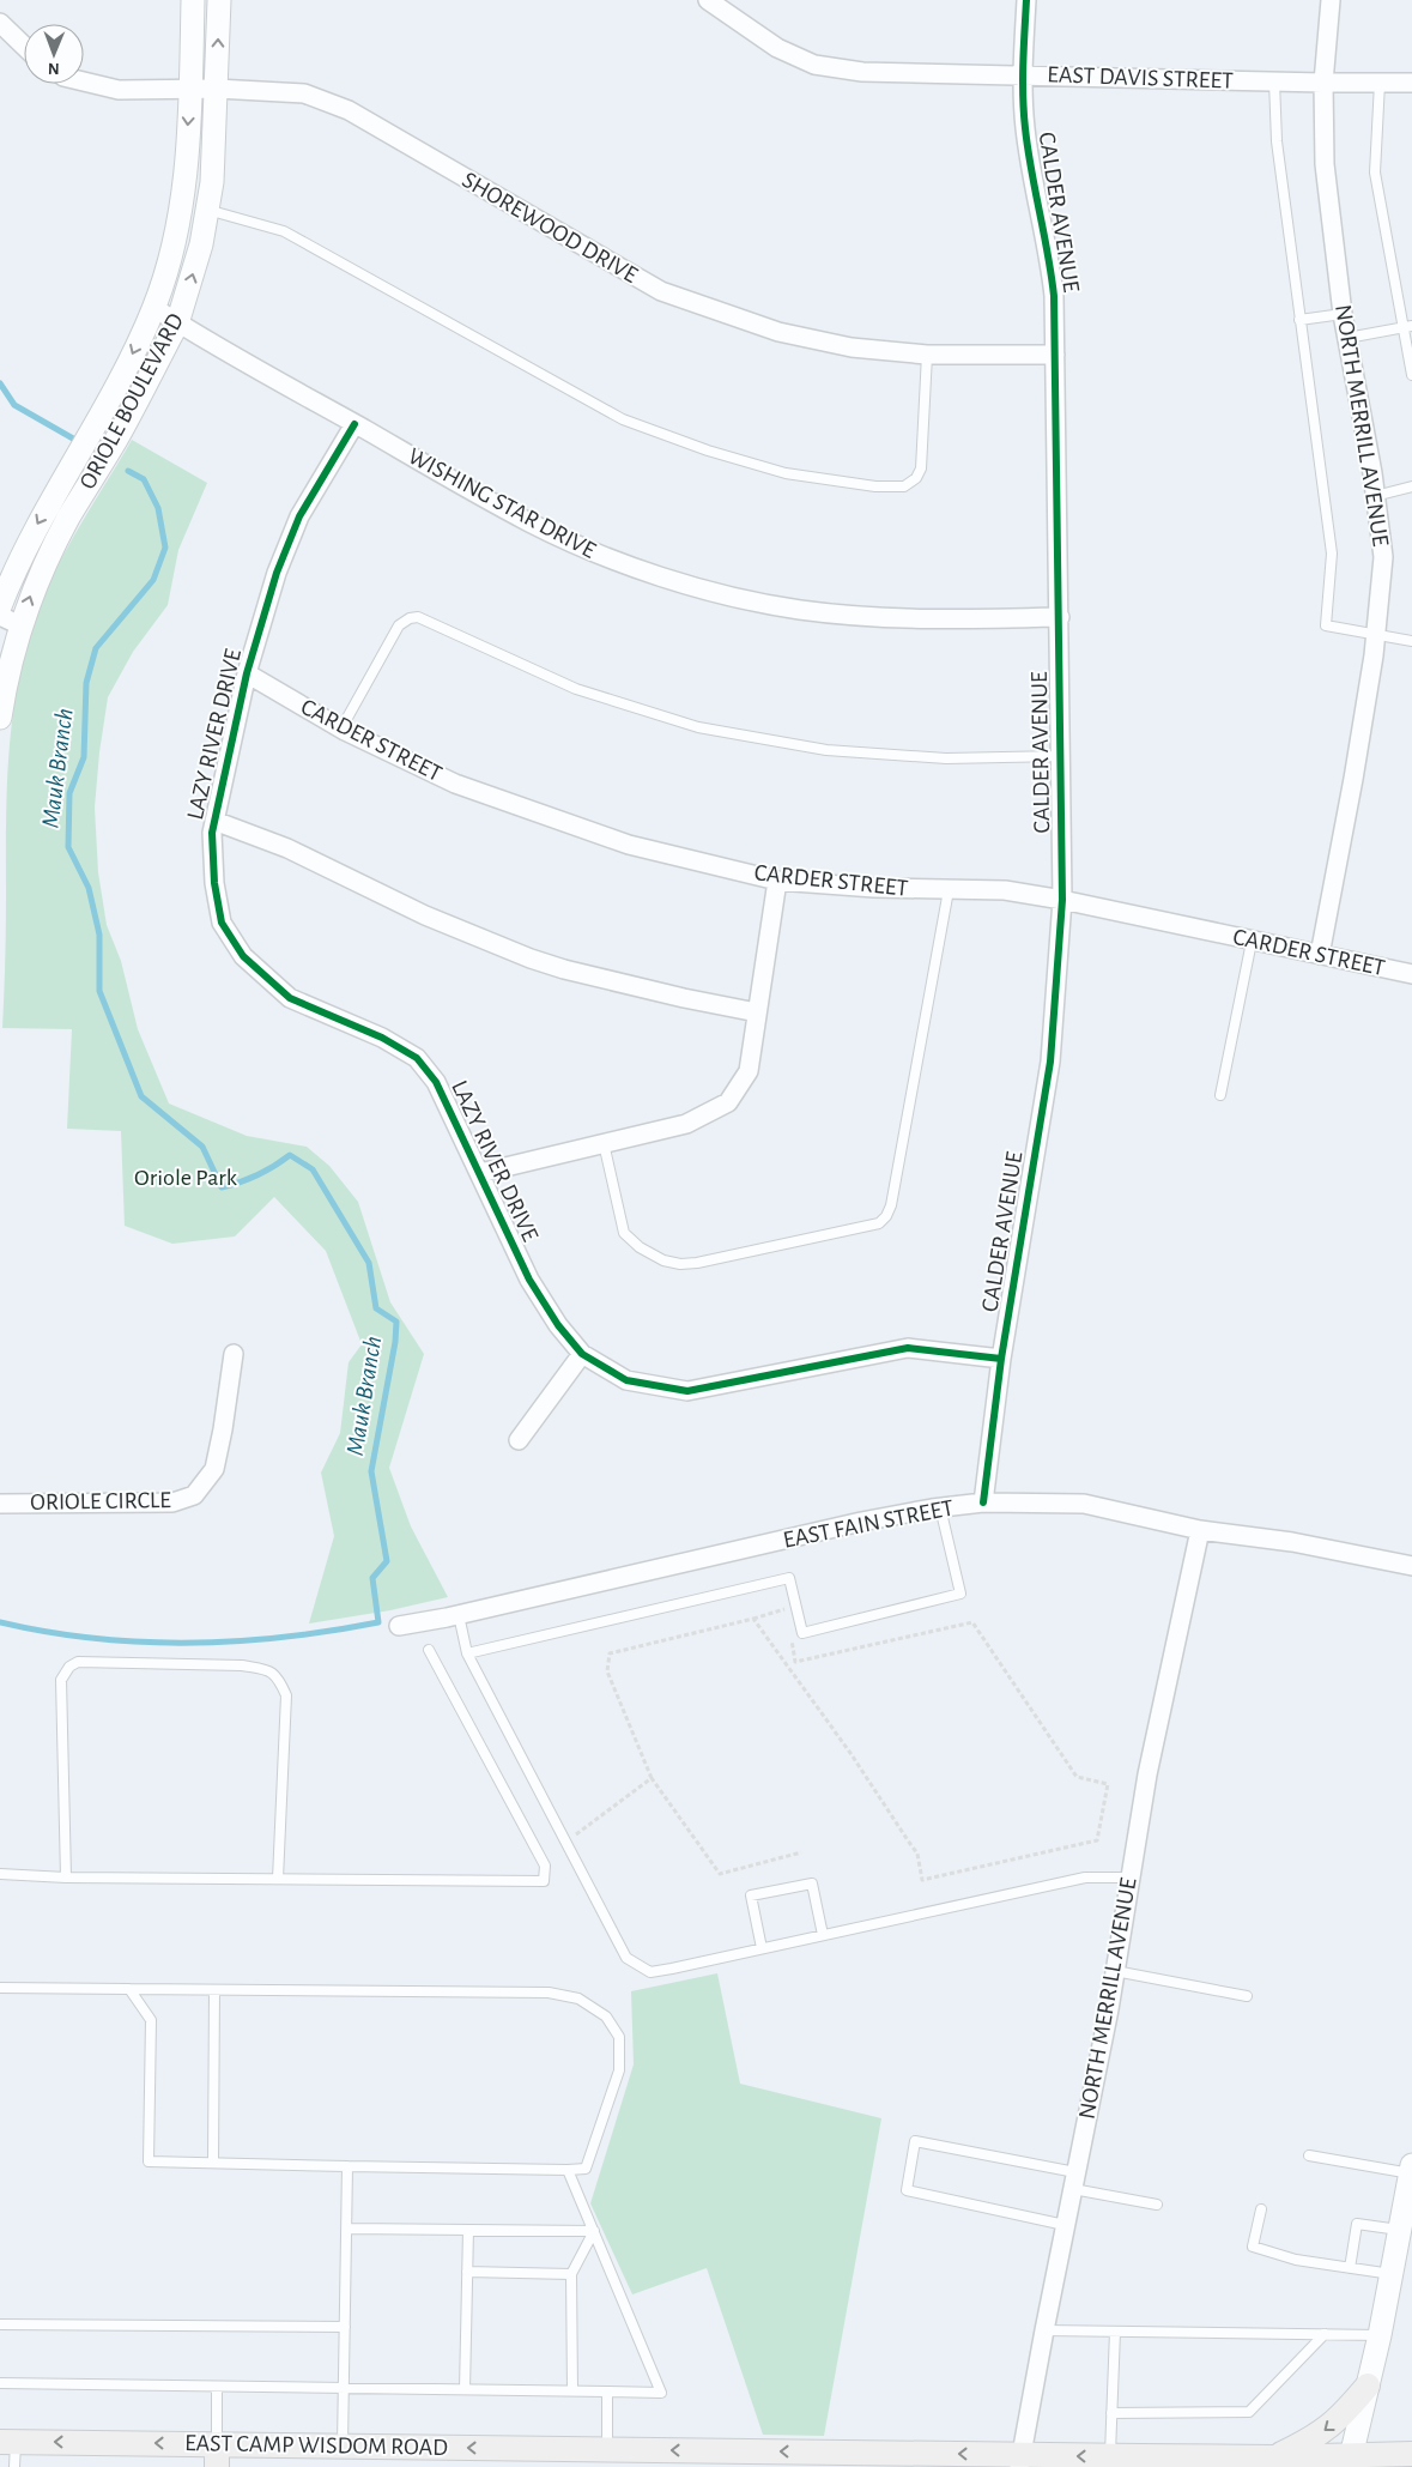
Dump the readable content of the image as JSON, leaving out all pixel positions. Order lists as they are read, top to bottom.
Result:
{
  "streets": {
    "main road": ["EAST CAMP WISDOM ROAD"],
    "street": [
      "EAST DAVIS STREET",
      "CALDER AVENUE",
      "SHOREWOOD DRIVE",
      "ORIOLE BOULEVARD",
      "NORTH MERRILL AVENUE",
      "WISHING STAR DRIVE",
      "LAZY RIVER DRIVE",
      "CARDER STREET",
      "ORIOLE CIRCLE",
      "EAST FAIN STREET"
    ]
  },
  "crossings": [
    ["EAST DAVIS STREET", "CALDER AVENUE"],
    ["EAST DAVIS STREET", "NORTH MERRILL AVENUE"],
    ["CALDER AVENUE", "SHOREWOOD DRIVE"],
    ["CALDER AVENUE", "WISHING STAR DRIVE"],
    ["CALDER AVENUE", "LAZY RIVER DRIVE"],
    ["CALDER AVENUE", "CARDER STREET"],
    ["CALDER AVENUE", "EAST FAIN STREET"],
    ["SHOREWOOD DRIVE", "ORIOLE BOULEVARD"],
    ["ORIOLE BOULEVARD", "WISHING STAR DRIVE"],
    ["NORTH MERRILL AVENUE", "CARDER STREET"],
    ["NORTH MERRILL AVENUE", "EAST FAIN STREET"],
    ["NORTH MERRILL AVENUE", "EAST CAMP WISDOM ROAD"],
    ["WISHING STAR DRIVE", "LAZY RIVER DRIVE"],
    ["LAZY RIVER DRIVE", "CARDER STREET"]
  ],
  "one_way": ["EAST CAMP WISDOM ROAD"],
  "water": ["Mauk Branch"],
  "parks": ["Oriole Park"],
  "north": "bottom"
}
